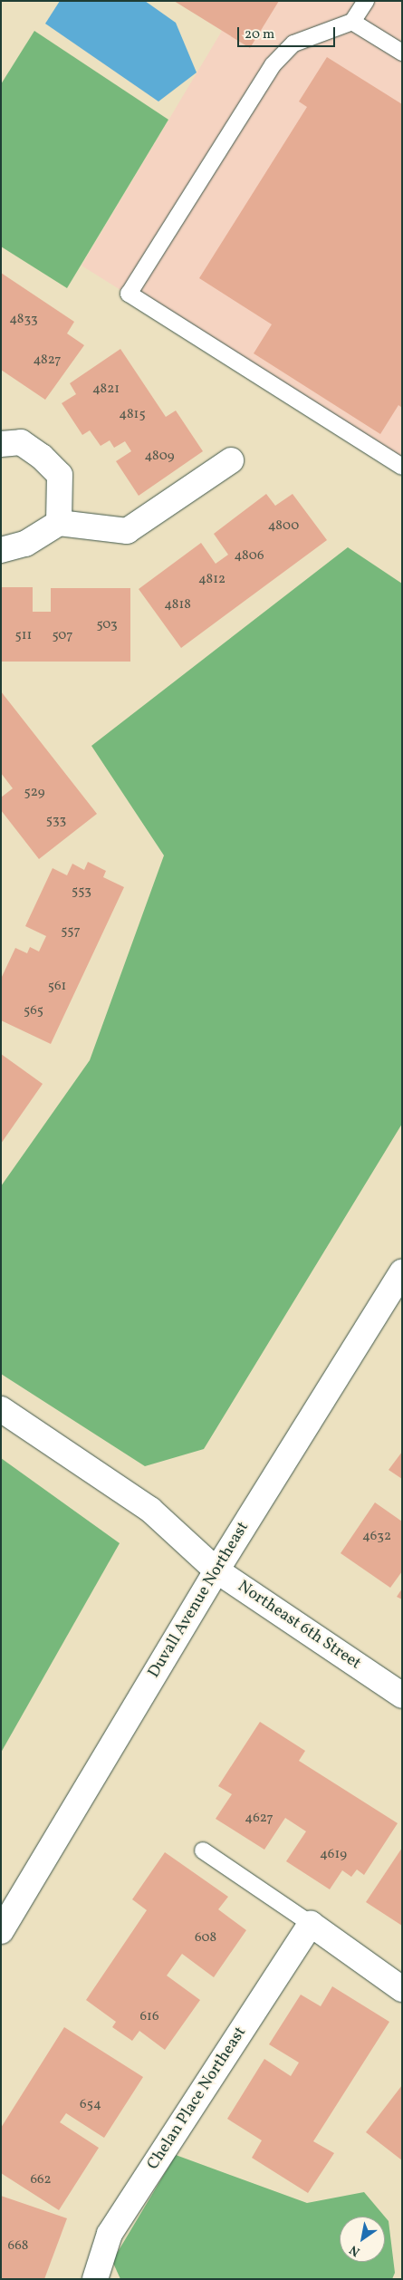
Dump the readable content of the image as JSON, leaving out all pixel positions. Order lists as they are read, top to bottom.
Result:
{
  "streets": {
    "street": ["Duvall Avenue Northeast", "Northeast 6th Street", "Chelan Place Northeast"]
  },
  "crossings": [
    ["Duvall Avenue Northeast", "Northeast 6th Street"]
  ],
  "house_numbers": [
    "4833",
    "4827",
    "4821",
    "4815",
    "4809",
    "4800",
    "4806",
    "4812",
    "4818",
    "503",
    "511",
    "507",
    "529",
    "533",
    "553",
    "557",
    "561",
    "565",
    "4632",
    "4627",
    "4619",
    "608",
    "616",
    "654",
    "662",
    "668"
  ],
  "scale_bar": "20 m",
  "north": "bottom left"
}
